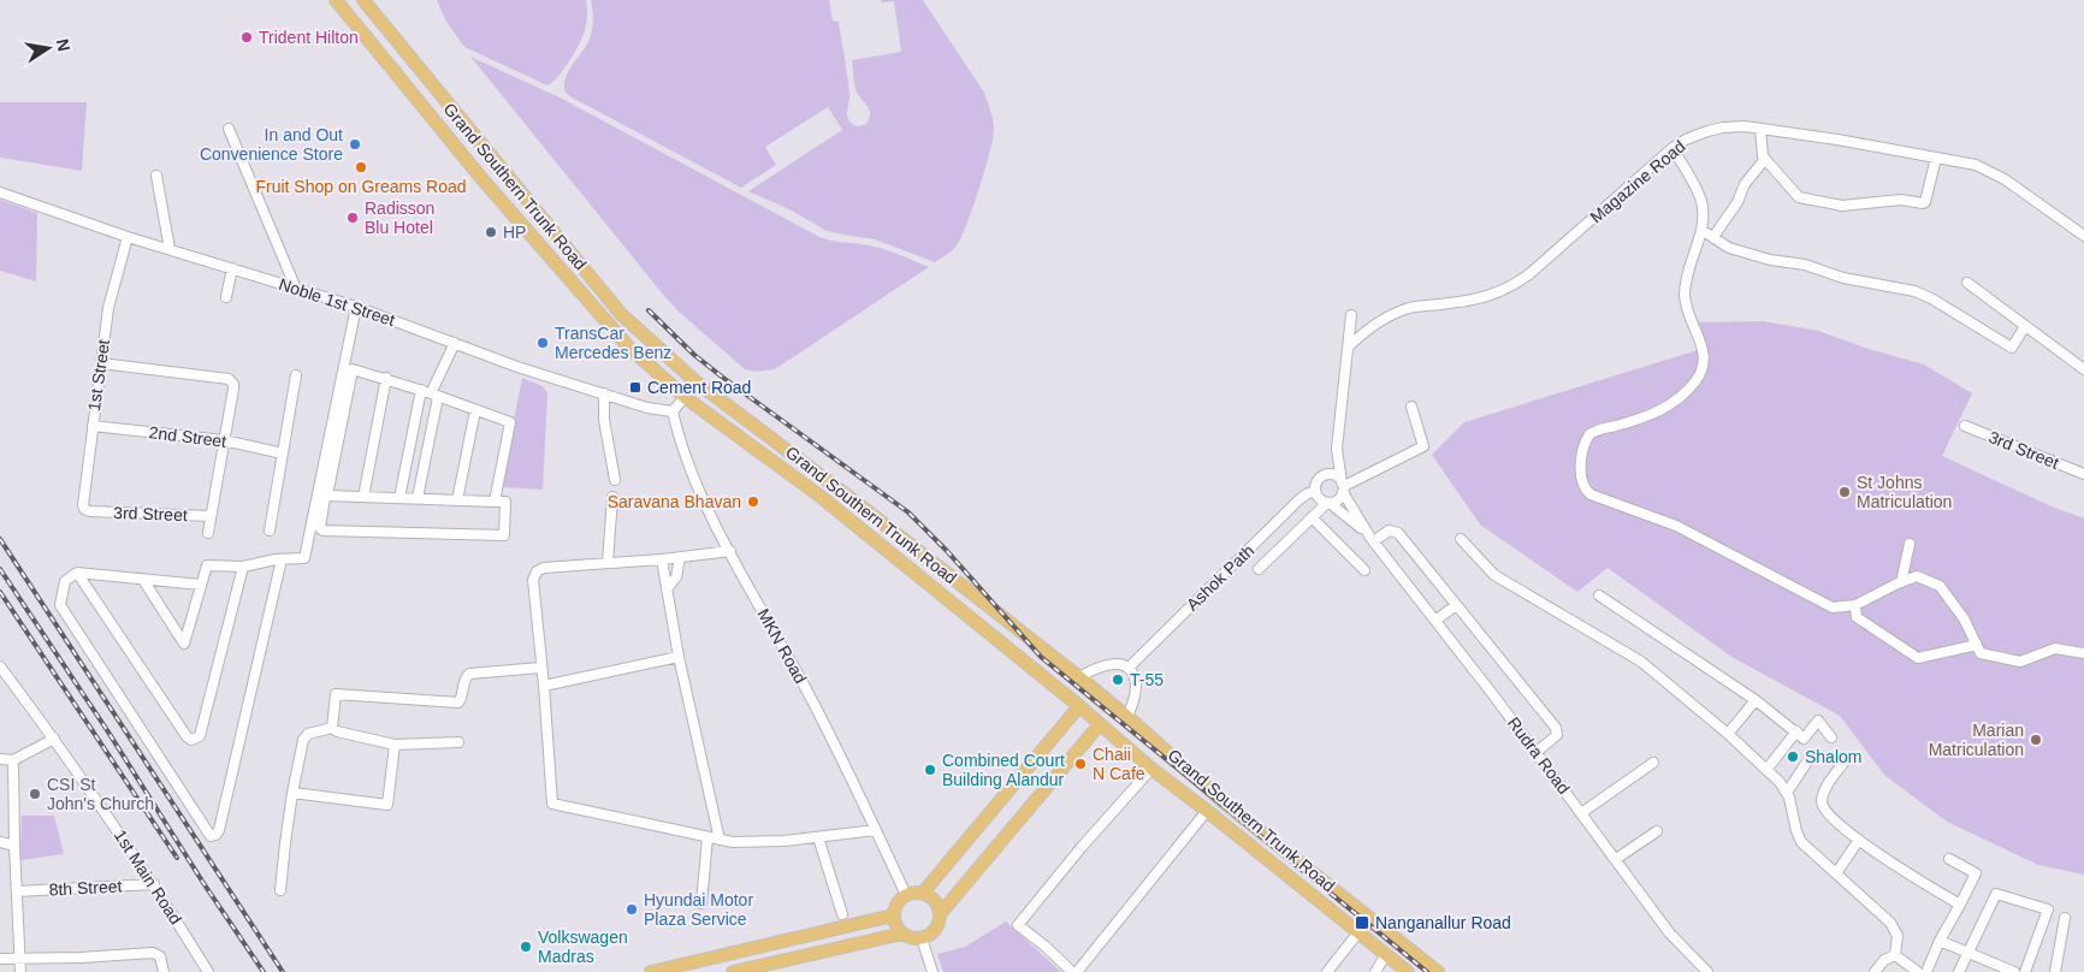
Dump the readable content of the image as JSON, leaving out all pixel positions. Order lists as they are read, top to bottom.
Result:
{
  "streets": {
    "main road": ["Grand Southern Trunk Road"],
    "street": [
      "Magazine Road",
      "Noble 1st Street",
      "1st Street",
      "2nd Street",
      "3rd Street",
      "Ashok Path",
      "MKN Road",
      "Rudra Road",
      "1st Main Road",
      "8th Street"
    ]
  },
  "crossings": [
    ["Noble 1st Street", "1st Street"],
    ["Noble 1st Street", "MKN Road"],
    ["1st Street", "2nd Street"],
    ["1st Street", "3rd Street"],
    ["Ashok Path", "Rudra Road"],
    ["1st Main Road", "8th Street"]
  ],
  "places": {
    "other": [
      "Trident Hilton",
      "In and Out Convenience Store",
      "Fruit Shop on Greams Road",
      "Radisson Blu Hotel",
      "HP",
      "TransCar Mercedes Benz",
      "St Johns Matriculation",
      "Saravana Bhavan",
      "T-55",
      "Marian Matriculation",
      "Shalom",
      "Chaii N Cafe",
      "Combined Court Building Alandur",
      "CSI St John's Church",
      "Hyundai Motor Plaza Service",
      "Volkswagen Madras"
    ],
    "transit": ["Cement Road", "Nanganallur Road"]
  },
  "north": "right"
}
